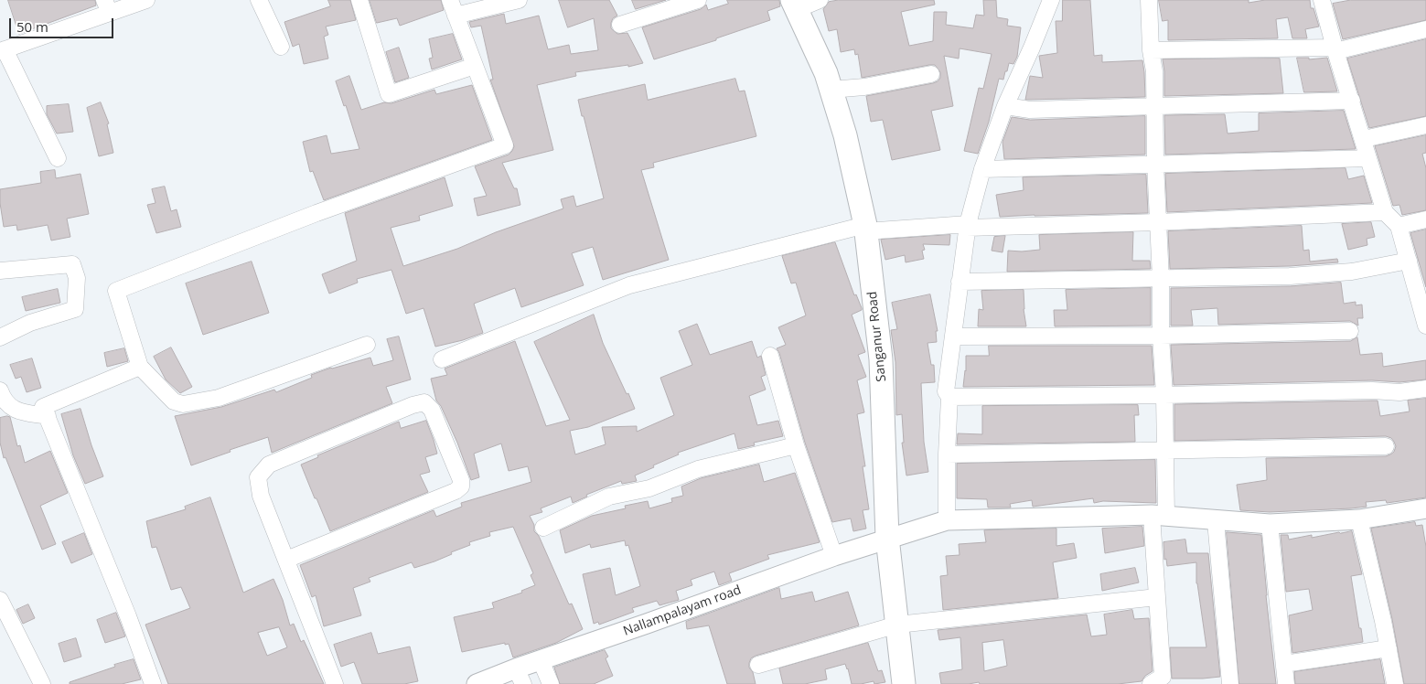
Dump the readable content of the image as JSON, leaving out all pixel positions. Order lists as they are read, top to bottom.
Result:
{
  "streets": {
    "main road": ["Sanganur Road"],
    "street": ["Nallampalayam road"]
  },
  "crossings": [
    ["Sanganur Road", "Nallampalayam road"]
  ],
  "scale_bar": "50 m"
}
